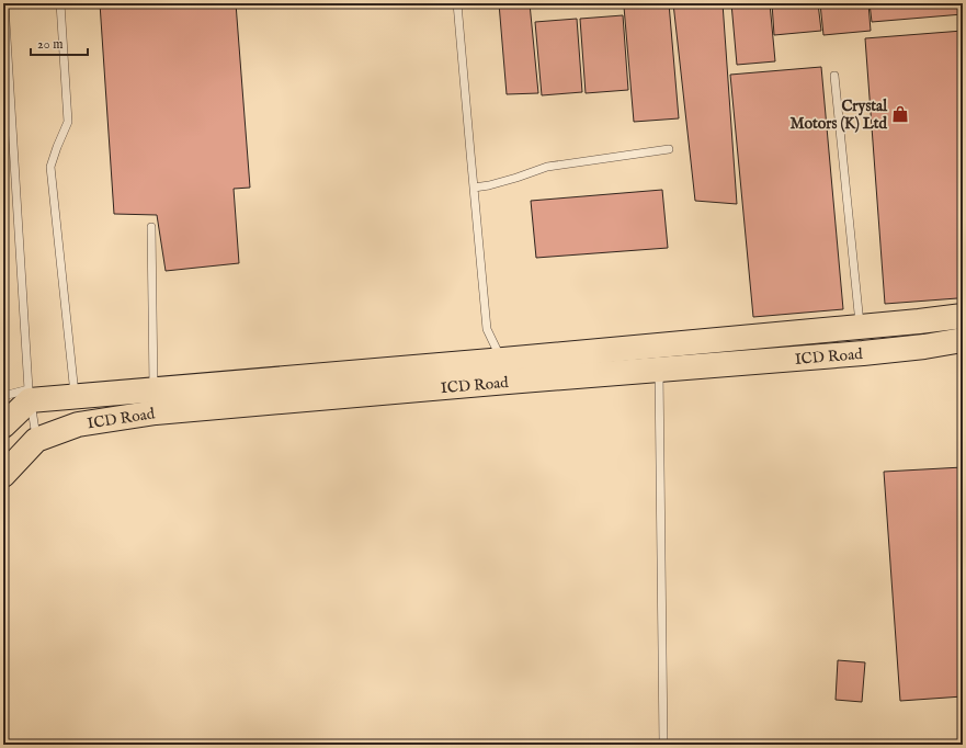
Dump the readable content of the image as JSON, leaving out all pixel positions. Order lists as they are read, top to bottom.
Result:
{
  "streets": {
    "main road": ["ICD Road"]
  },
  "places": {
    "shop": ["Crystal Motors (K) Ltd"]
  },
  "scale_bar": "20 m"
}
